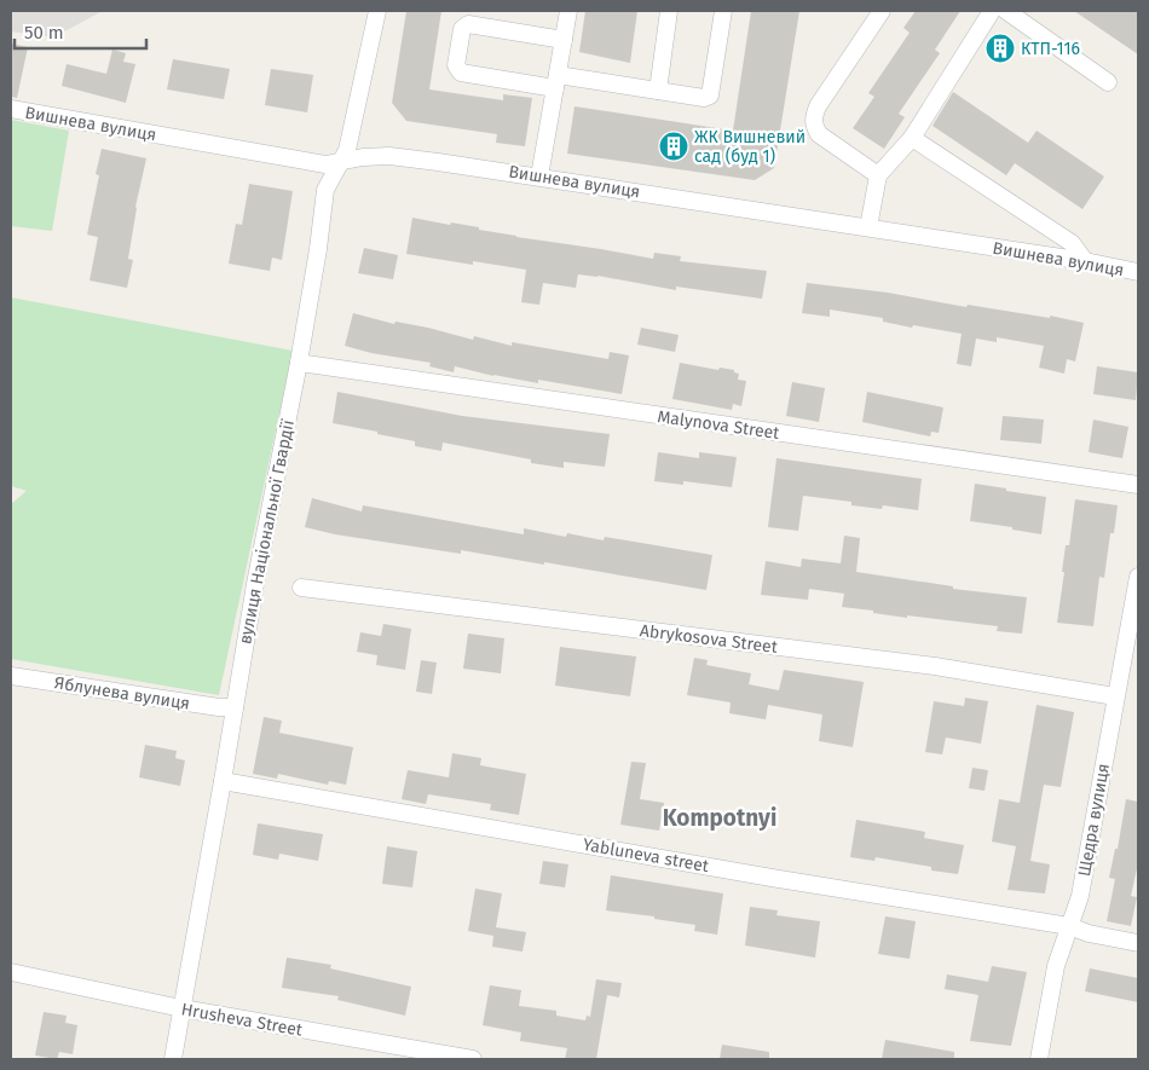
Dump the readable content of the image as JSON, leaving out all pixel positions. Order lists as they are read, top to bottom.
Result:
{
  "streets": {
    "street": [
      "Вишнева вулиця",
      "Malynova Street",
      "вулиця Національної Гвардії",
      "Abrykosova Street",
      "Яблунева вулиця",
      "Щедра вулиця",
      "Yabluneva street",
      "Hrusheva Street"
    ]
  },
  "crossings": [
    ["Вишнева вулиця", "вулиця Національної Гвардії"],
    ["Malynova Street", "вулиця Національної Гвардії"],
    ["вулиця Національної Гвардії", "Яблунева вулиця"],
    ["вулиця Національної Гвардії", "Yabluneva street"],
    ["вулиця Національної Гвардії", "Hrusheva Street"],
    ["Abrykosova Street", "Щедра вулиця"],
    ["Щедра вулиця", "Yabluneva street"]
  ],
  "districts": ["Kompotnyi"],
  "places": {
    "building": ["КТП-116", "ЖК Вишневий сад (буд 1)"]
  },
  "scale_bar": "50 m"
}
